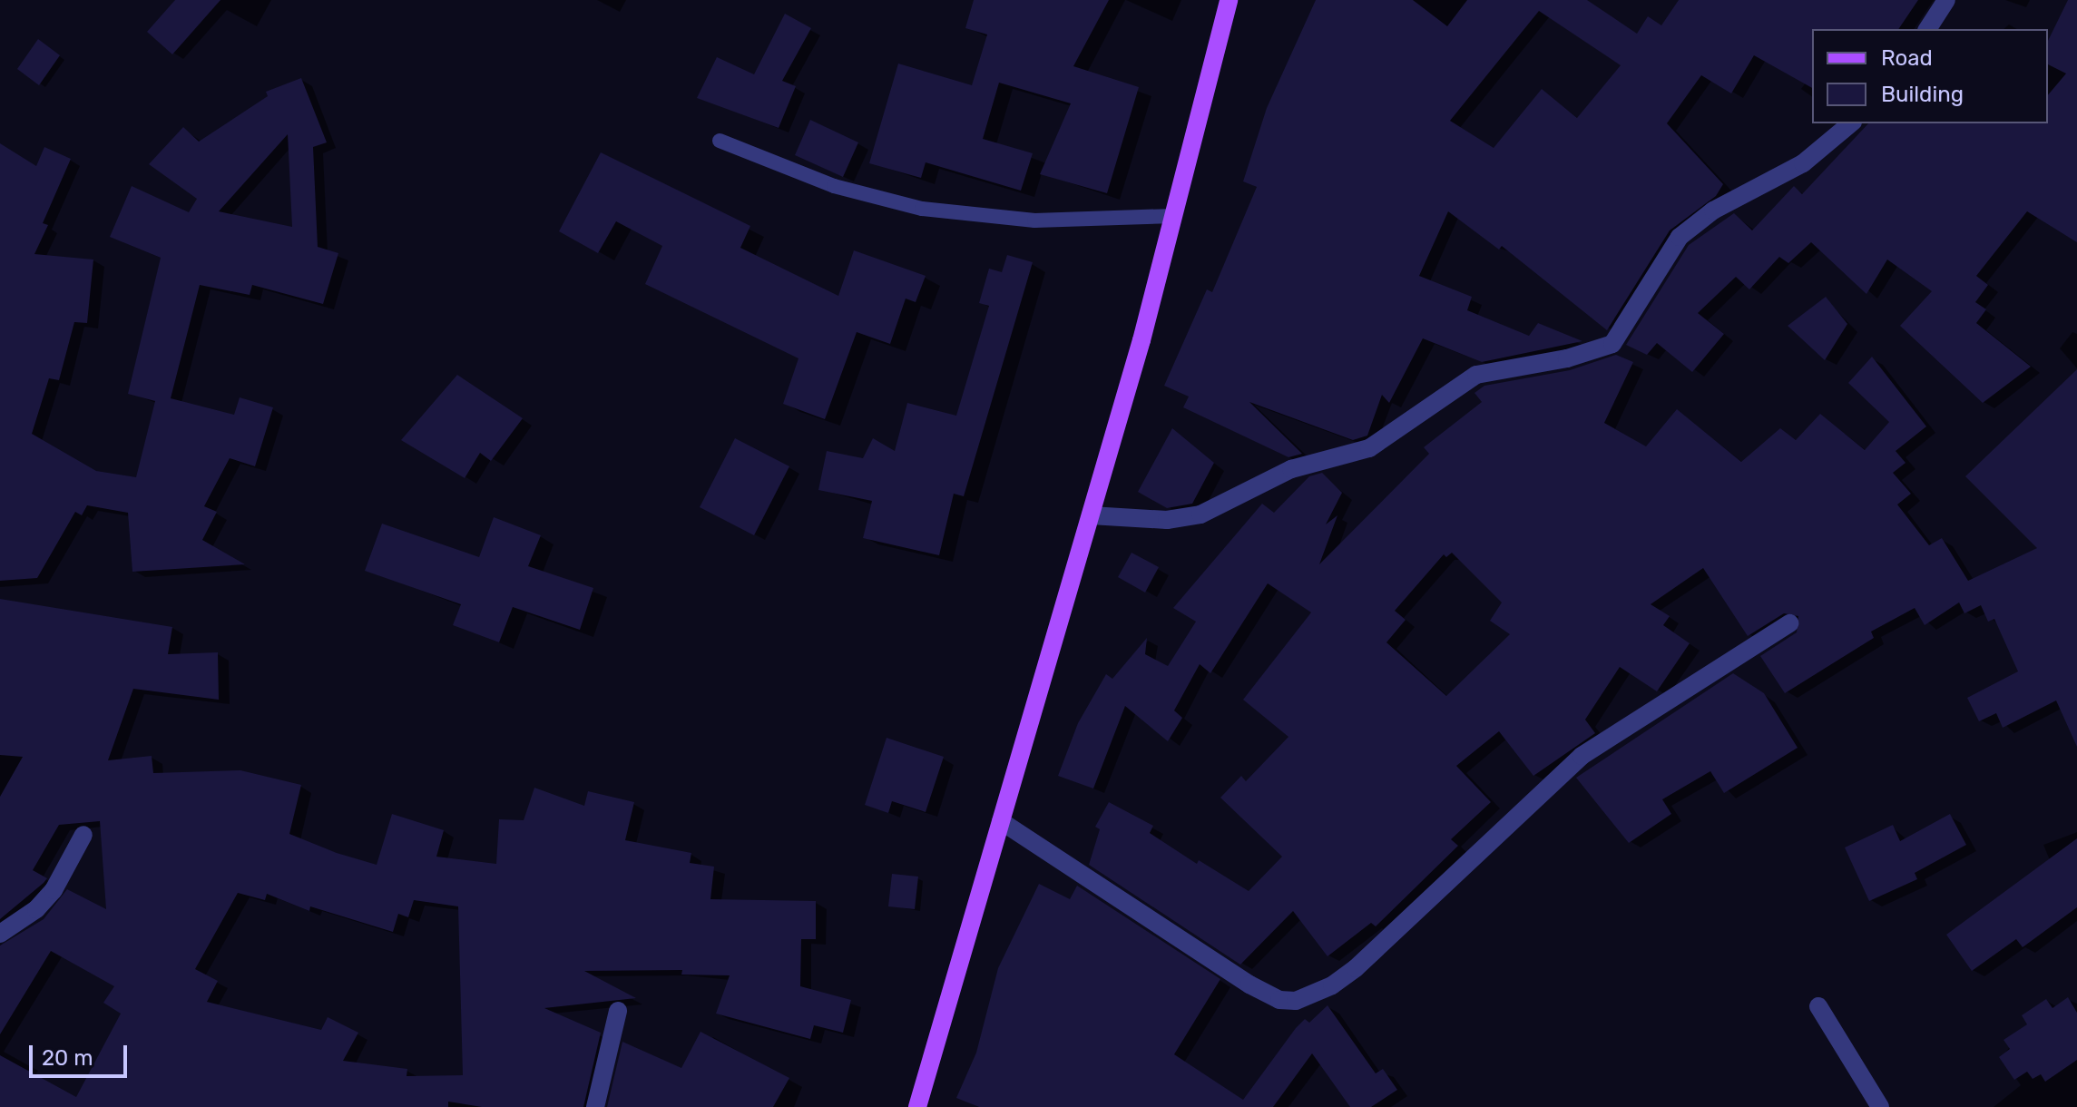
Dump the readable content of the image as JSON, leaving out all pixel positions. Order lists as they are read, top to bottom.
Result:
{
  "legend": ["Road", "Building"],
  "scale_bar": "20 m"
}
